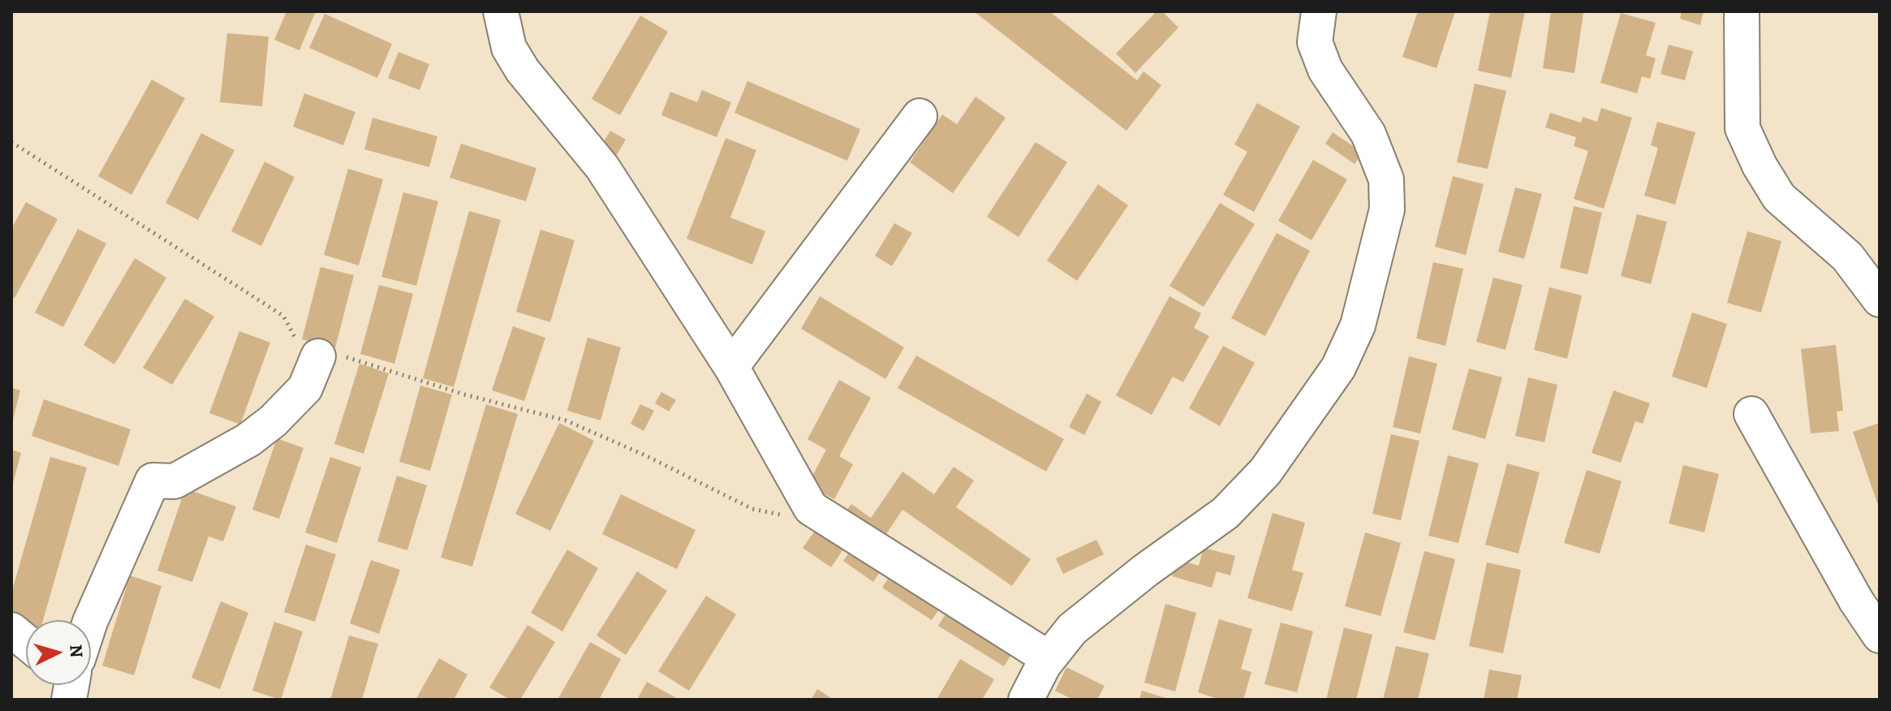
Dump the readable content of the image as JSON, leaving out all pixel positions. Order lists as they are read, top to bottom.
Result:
{
  "north": "right"
}
